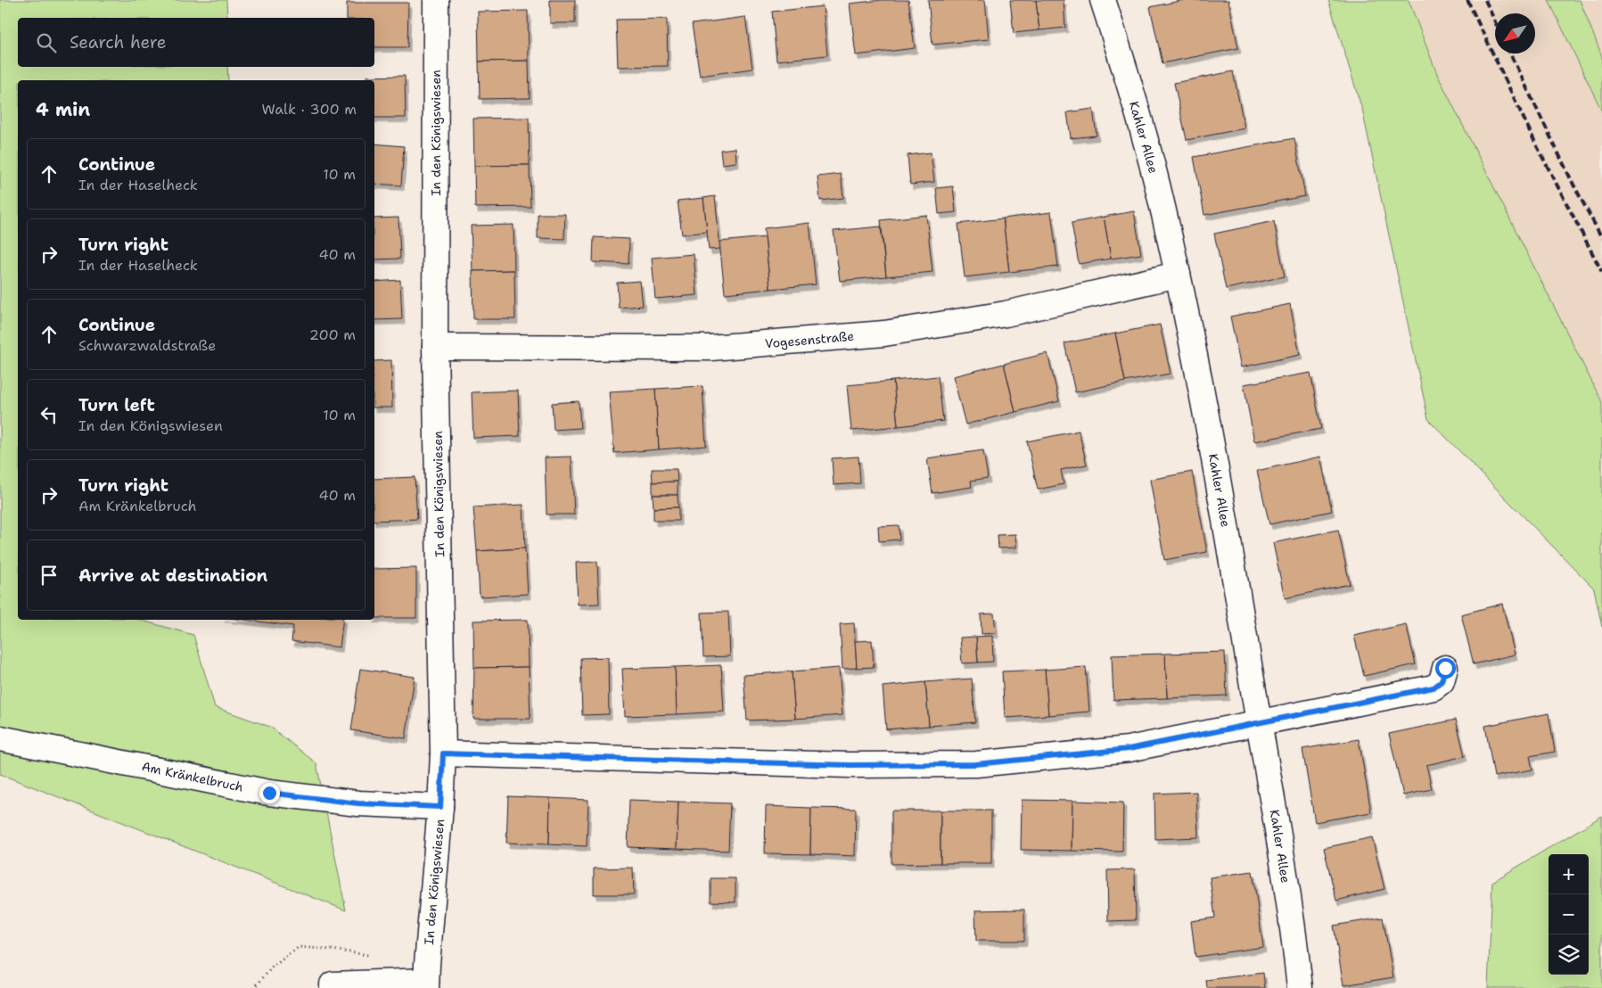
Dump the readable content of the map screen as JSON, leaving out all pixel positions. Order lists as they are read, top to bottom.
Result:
{
  "streets": {
    "street": [
      "In den Königswiesen",
      "Kahler Allee",
      "Vogesenstraße",
      "Am Kränkelbruch"
    ]
  },
  "crossings": [
    ["In den Königswiesen", "Vogesenstraße"],
    ["In den Königswiesen", "Am Kränkelbruch"],
    ["Kahler Allee", "Vogesenstraße"]
  ],
  "north": "bottom left",
  "page": {
    "search": "Search here",
    "heading": ["4 min", "Walk · 300 m"],
    "list": [
      ["Continue", "In der Haselheck", "10 m"],
      ["Turn right", "In der Haselheck", "40 m"],
      ["Continue", "Schwarzwaldstraße", "200 m"],
      ["Turn left", "In den Königswiesen", "10 m"],
      ["Turn right", "Am Kränkelbruch", "40 m"],
      "Arrive at destination"
    ],
    "map_buttons": ["+", "−"]
  }
}
